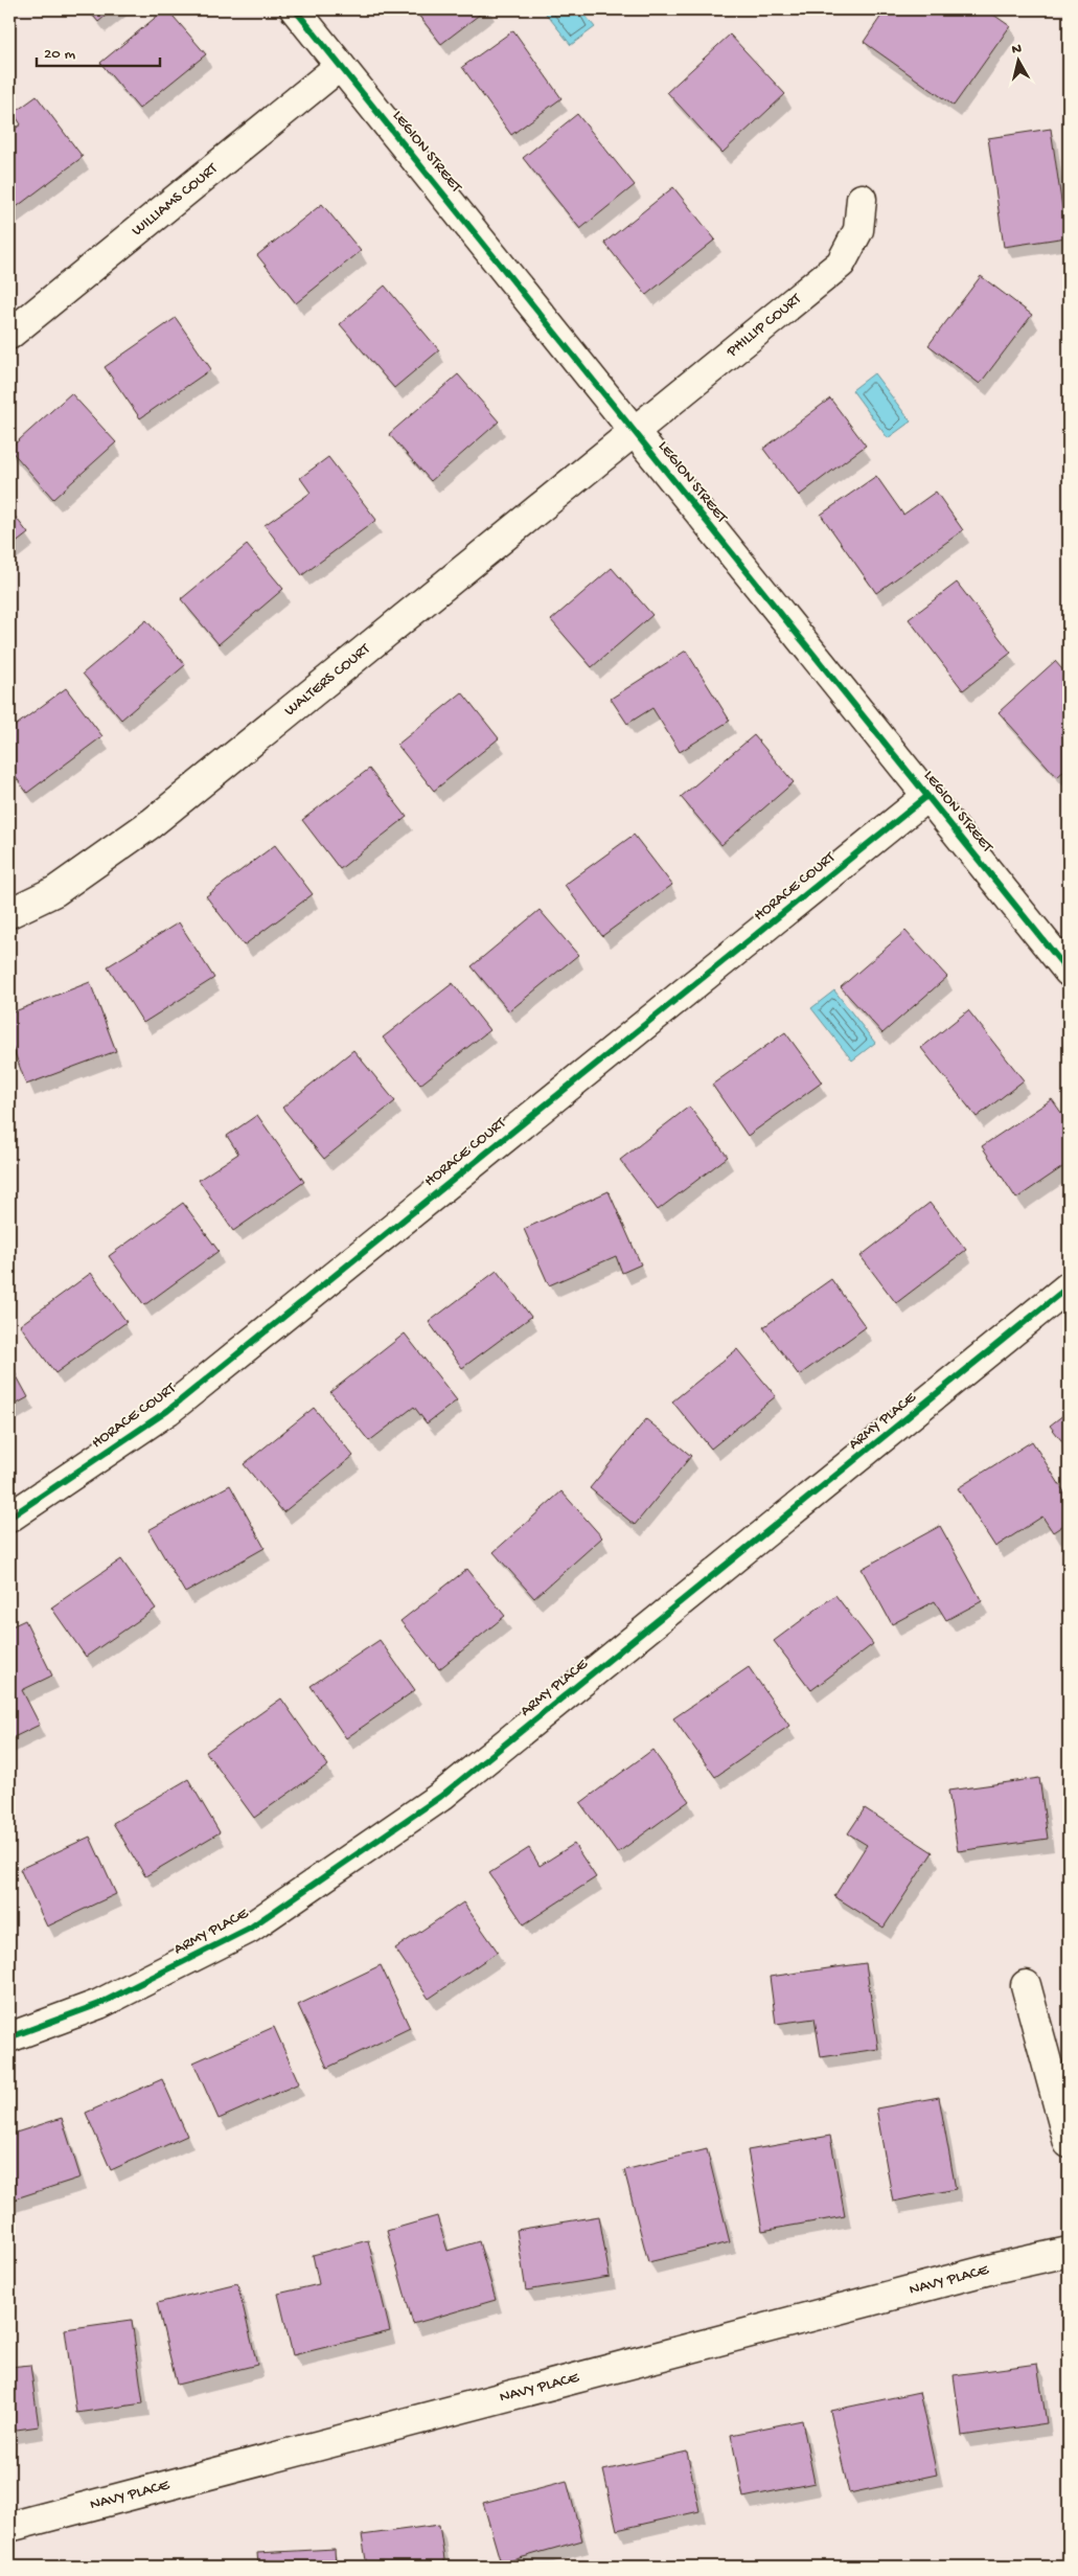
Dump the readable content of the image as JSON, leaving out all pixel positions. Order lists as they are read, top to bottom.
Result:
{
  "streets": {
    "street": [
      "LEGION STREET",
      "WILLIAMS COURT",
      "PHILLIP COURT",
      "WALTERS COURT",
      "HORACE COURT",
      "ARMY PLACE",
      "NAVY PLACE"
    ]
  },
  "crossings": [
    ["LEGION STREET", "WILLIAMS COURT"],
    ["LEGION STREET", "PHILLIP COURT"],
    ["LEGION STREET", "WALTERS COURT"],
    ["LEGION STREET", "HORACE COURT"],
    ["PHILLIP COURT", "WALTERS COURT"]
  ],
  "scale_bar": "20 m",
  "north": "top"
}
